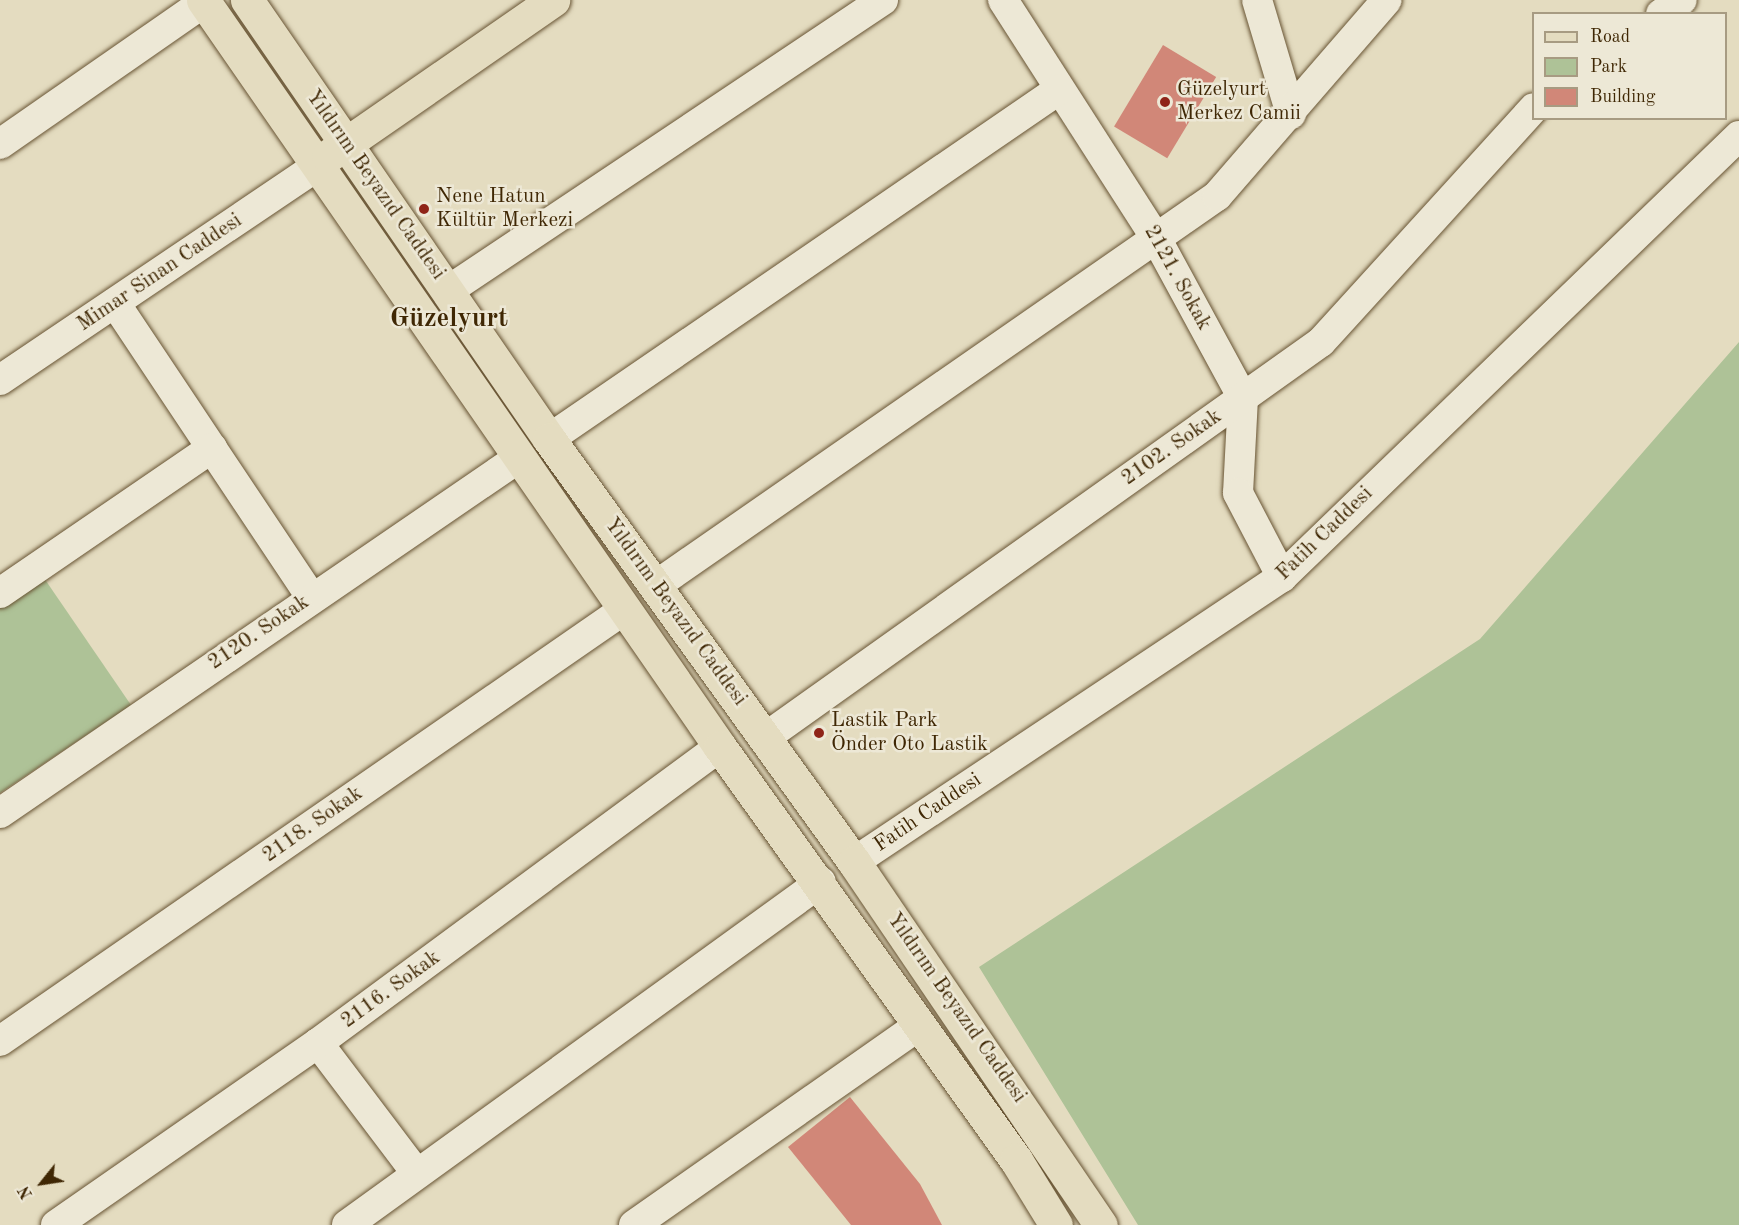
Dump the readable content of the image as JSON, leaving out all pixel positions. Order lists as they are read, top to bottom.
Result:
{
  "streets": {
    "main road": ["Yıldırım Beyazıd Caddesi"],
    "street": [
      "Mimar Sinan Caddesi",
      "2121. Sokak",
      "2102. Sokak",
      "Fatih Caddesi",
      "2120. Sokak",
      "2118. Sokak",
      "2116. Sokak"
    ]
  },
  "crossings": [
    ["Yıldırım Beyazıd Caddesi", "Mimar Sinan Caddesi"],
    ["Yıldırım Beyazıd Caddesi", "2102. Sokak"],
    ["Yıldırım Beyazıd Caddesi", "Fatih Caddesi"],
    ["Yıldırım Beyazıd Caddesi", "2120. Sokak"],
    ["Yıldırım Beyazıd Caddesi", "2118. Sokak"],
    ["Yıldırım Beyazıd Caddesi", "2116. Sokak"],
    ["2121. Sokak", "2102. Sokak"]
  ],
  "districts": ["Güzelyurt"],
  "places": ["Güzelyurt Merkez Camii", "Nene Hatun Kültür Merkezi", "Lastik Park Önder Oto Lastik"],
  "legend": ["Road", "Park", "Building"],
  "north": "bottom left"
}
